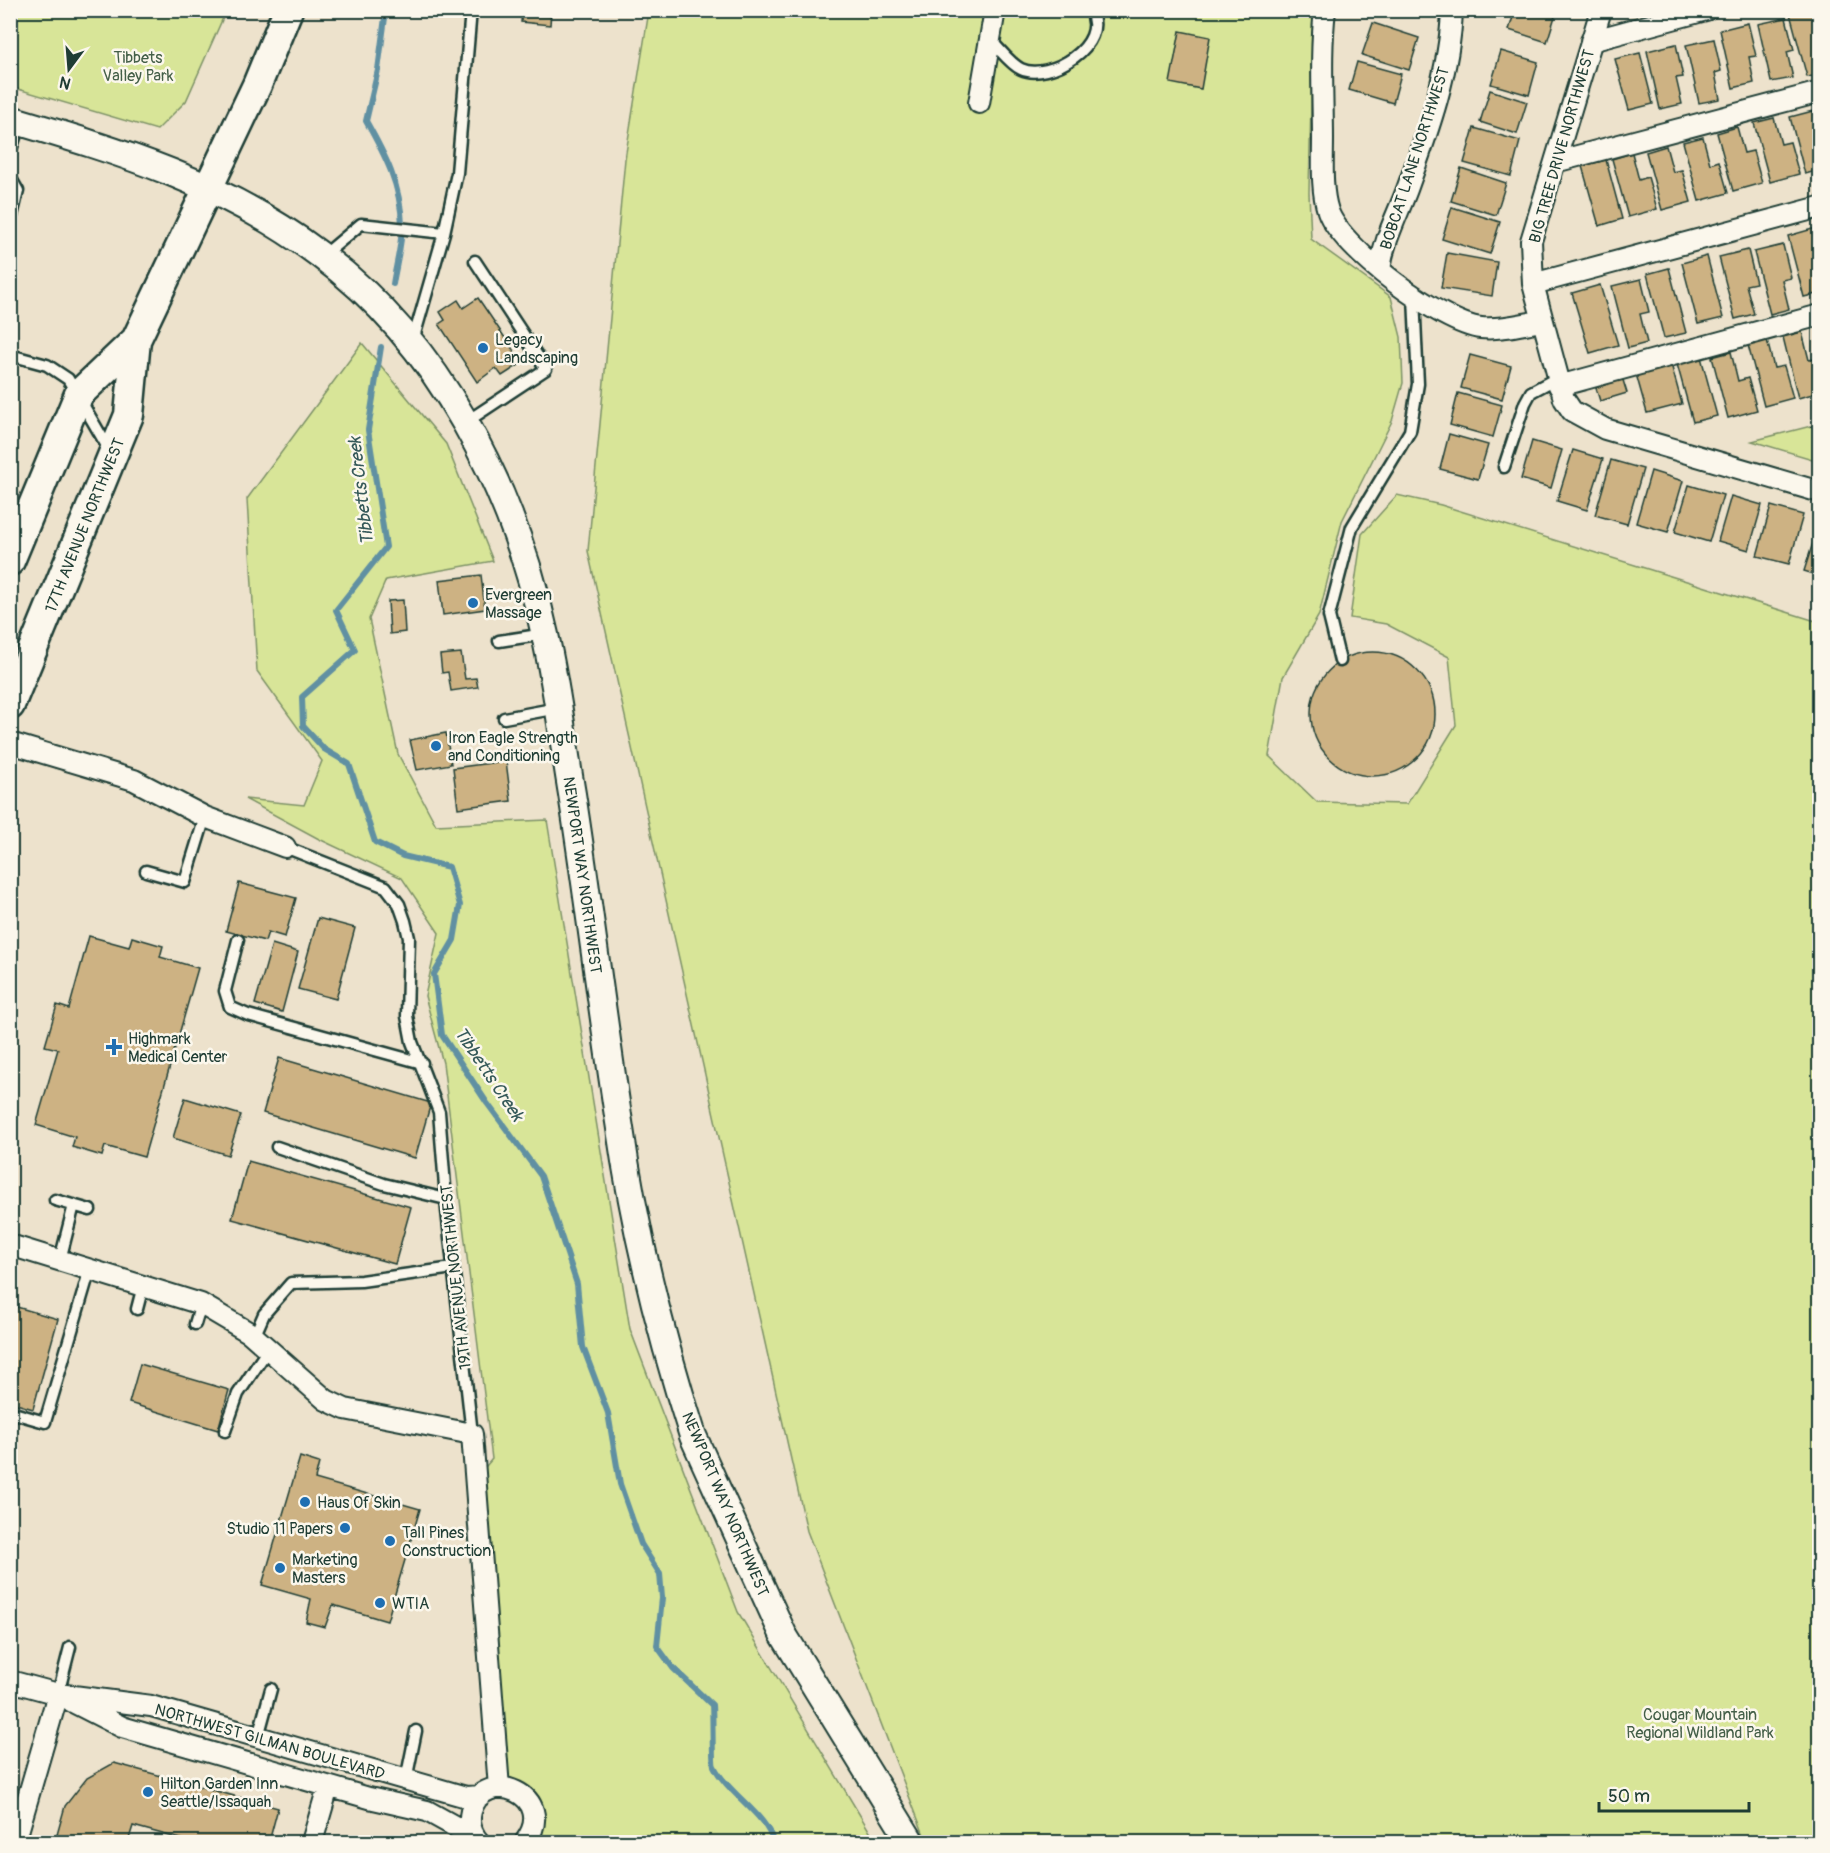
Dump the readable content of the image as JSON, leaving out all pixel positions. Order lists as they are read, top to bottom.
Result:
{
  "streets": {
    "main road": ["17TH AVENUE NORTHWEST"],
    "street": [
      "BIG TREE DRIVE NORTHWEST",
      "BOBCAT LANE NORTHWEST",
      "NEWPORT WAY NORTHWEST",
      "19TH AVENUE NORTHWEST",
      "NORTHWEST GILMAN BOULEVARD"
    ]
  },
  "crossings": [
    ["17TH AVENUE NORTHWEST", "NEWPORT WAY NORTHWEST"]
  ],
  "water": ["Tibbetts Creek"],
  "parks": ["Tibbets Valley Park", "Cougar Mountain Regional Wildland Park"],
  "places": {
    "other": [
      "Legacy Landscaping",
      "Evergreen Massage",
      "Iron Eagle Strength and Conditioning",
      "Haus Of Skin",
      "Studio 11 Papers",
      "Tall Pines Construction",
      "Marketing Masters",
      "WTIA",
      "Hilton Garden Inn Seattle/Issaquah"
    ],
    "health": ["Highmark Medical Center"]
  },
  "scale_bar": "50 m",
  "north": "bottom"
}
